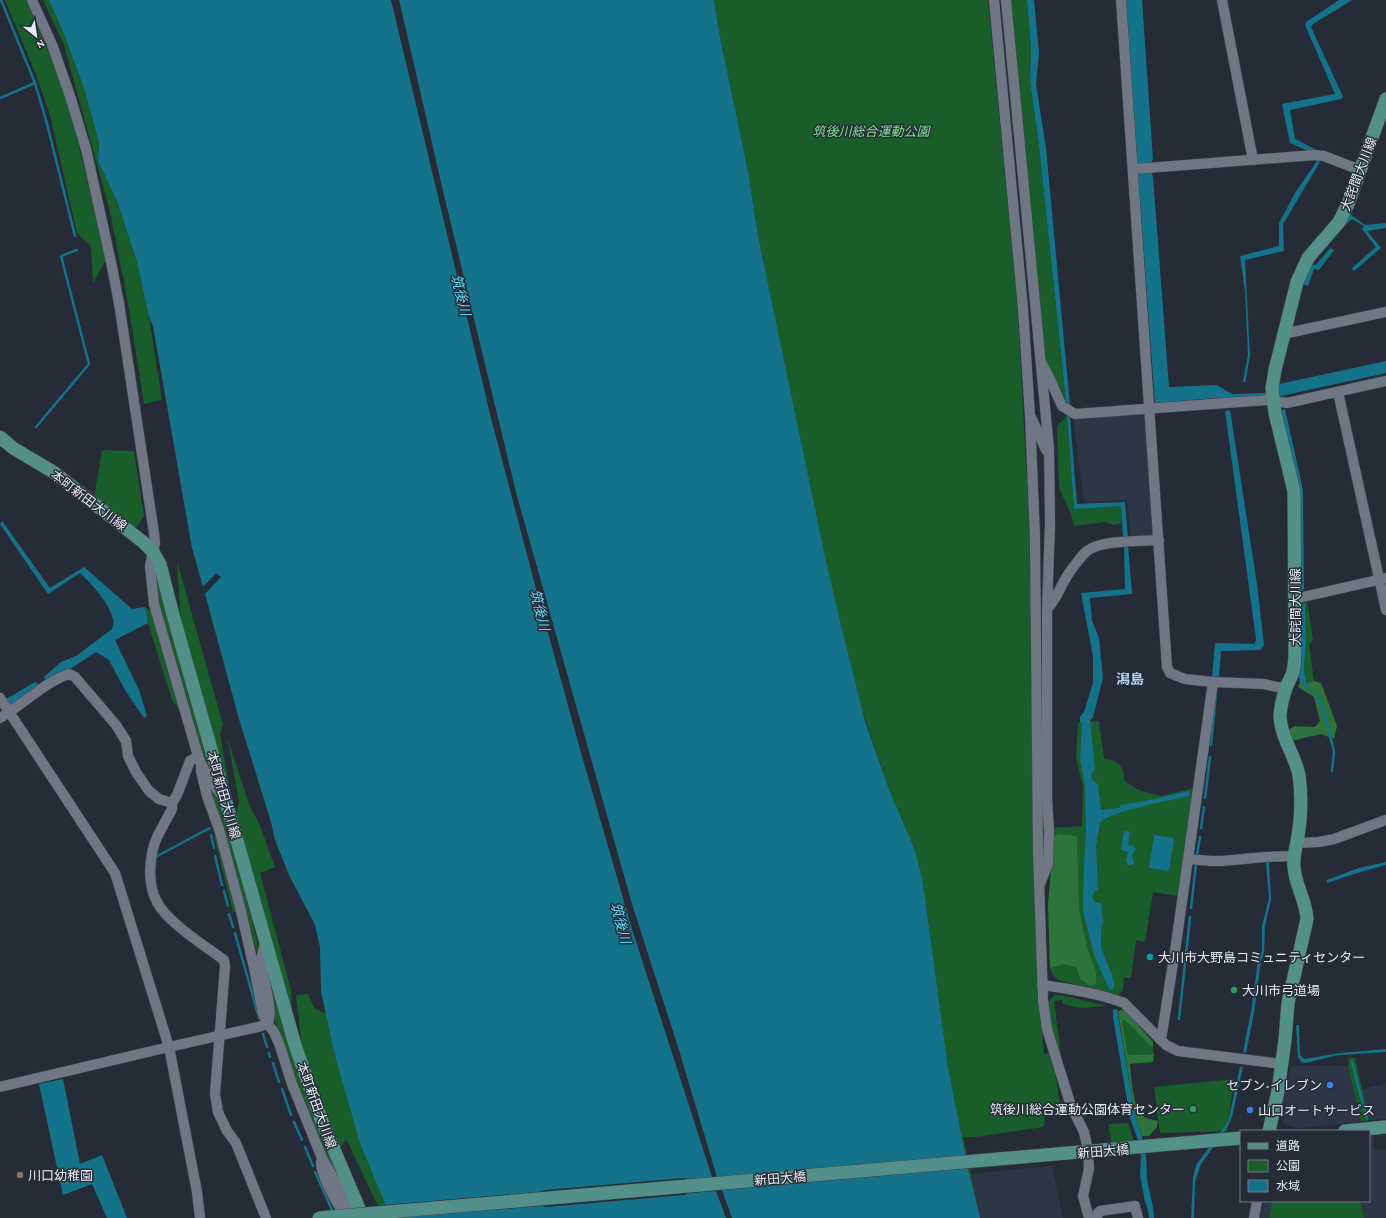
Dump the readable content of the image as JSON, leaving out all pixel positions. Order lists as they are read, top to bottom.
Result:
{
  "streets": {
    "main road": ["大詫間大川線", "本町新田大川線", "新田大橋"]
  },
  "districts": ["潟島"],
  "water": ["筑後川"],
  "parks": ["筑後川総合運動公園"],
  "places": [
    "大川市大野島コミュニティセンター",
    "大川市弓道場",
    "セブン-イレブン",
    "筑後川総合運動公園体育センター",
    "山口オートサービス",
    "川口幼稚園"
  ],
  "legend": ["道路", "公園", "水域"],
  "north": "bottom right"
}
